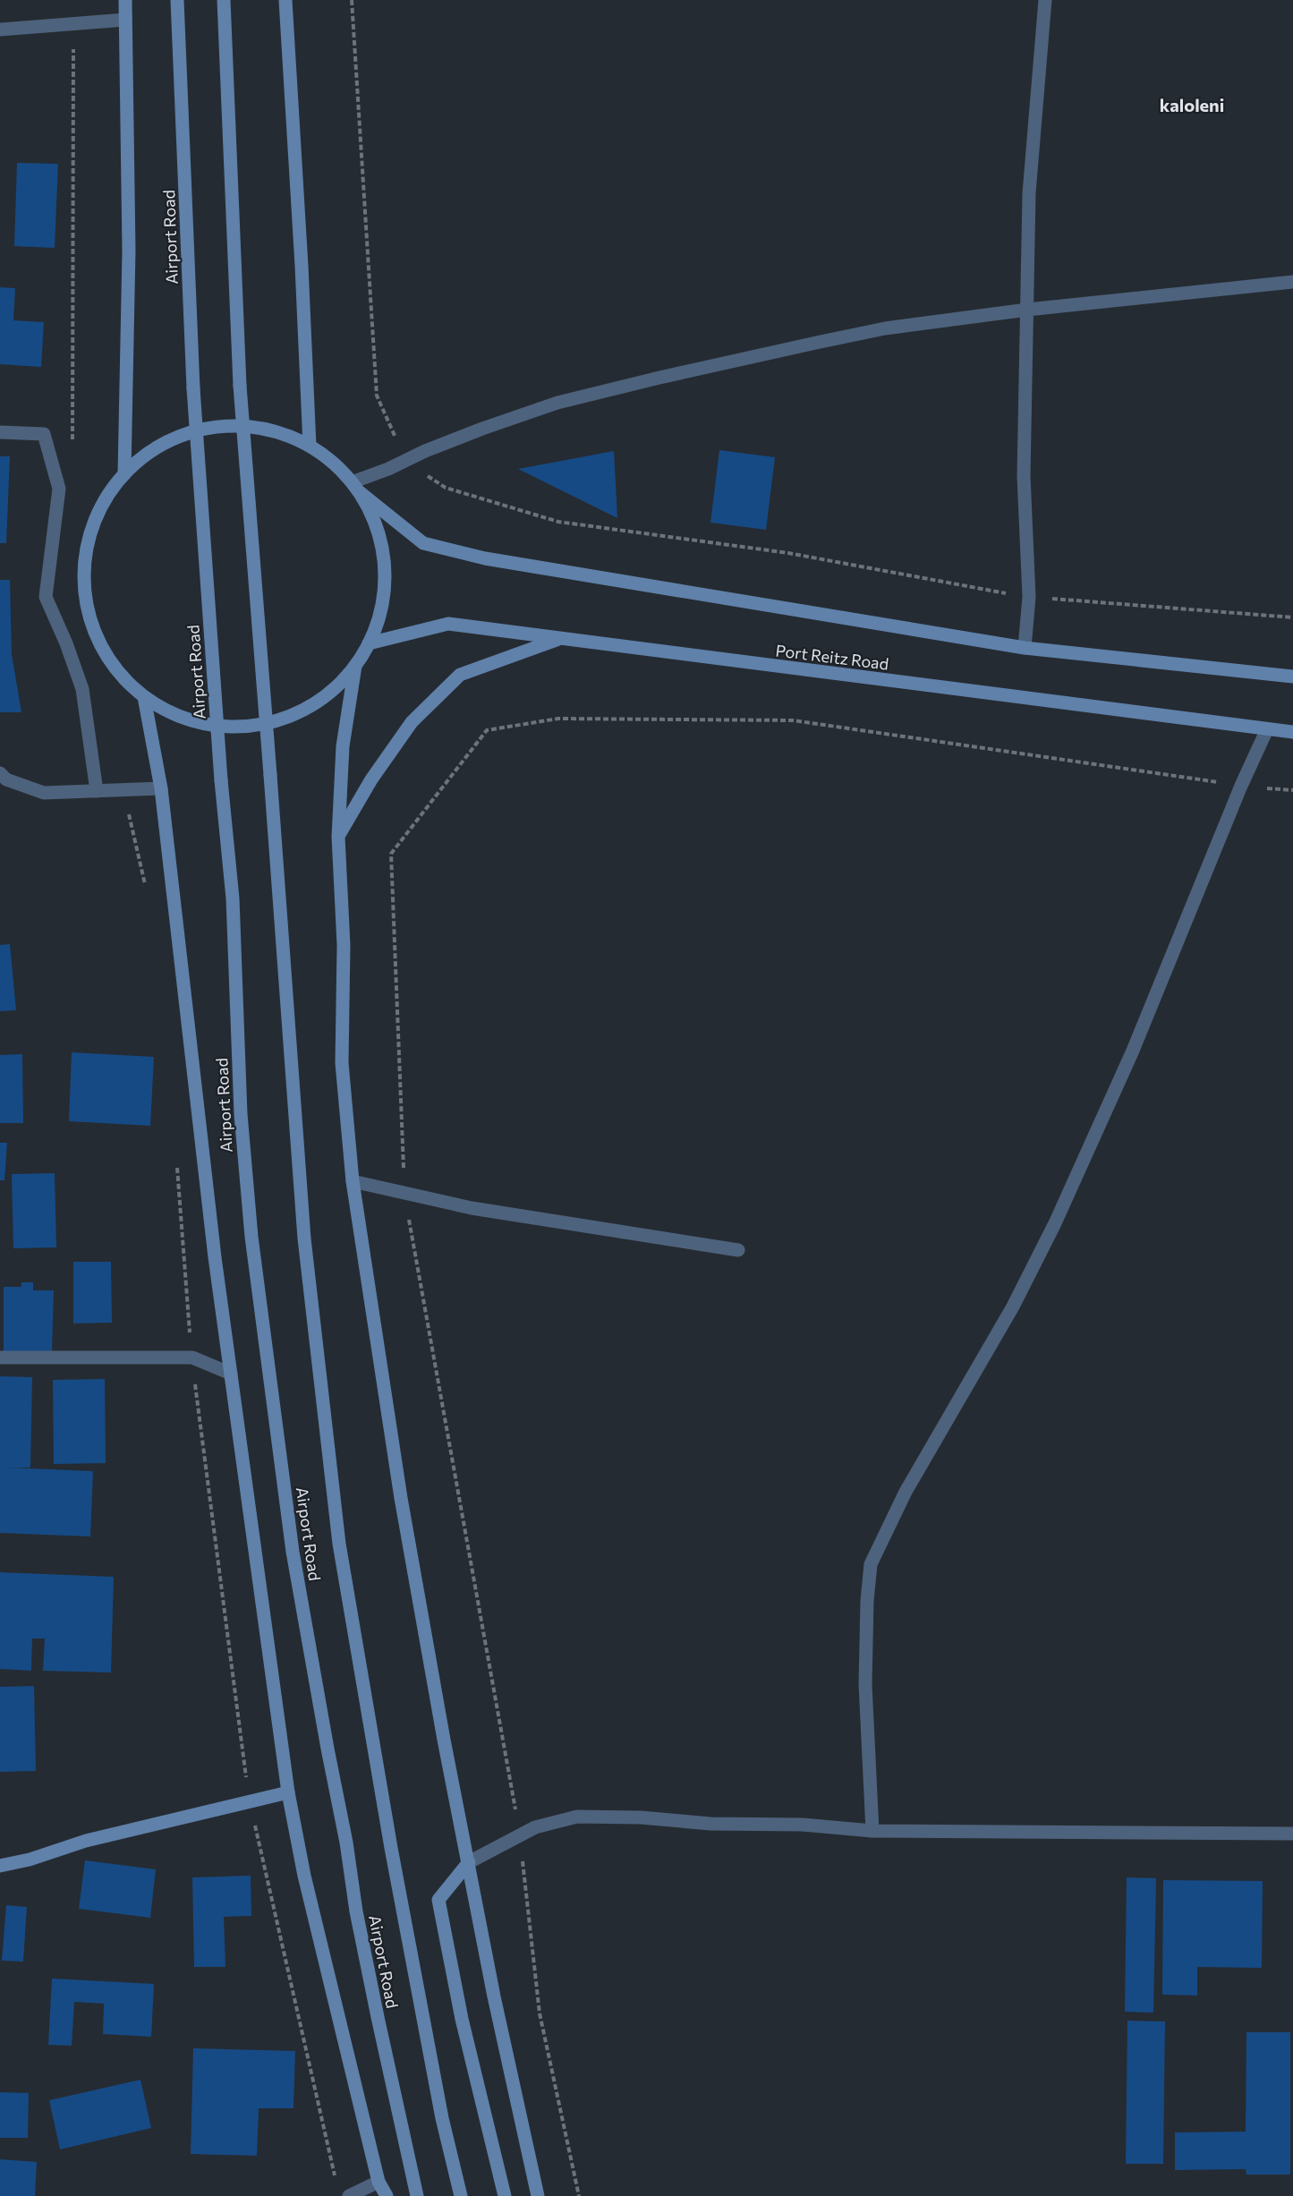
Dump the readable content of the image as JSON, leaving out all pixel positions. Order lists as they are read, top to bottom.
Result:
{
  "streets": {
    "main road": ["Airport Road", "Port Reitz Road"]
  },
  "districts": ["kaloleni"]
}
